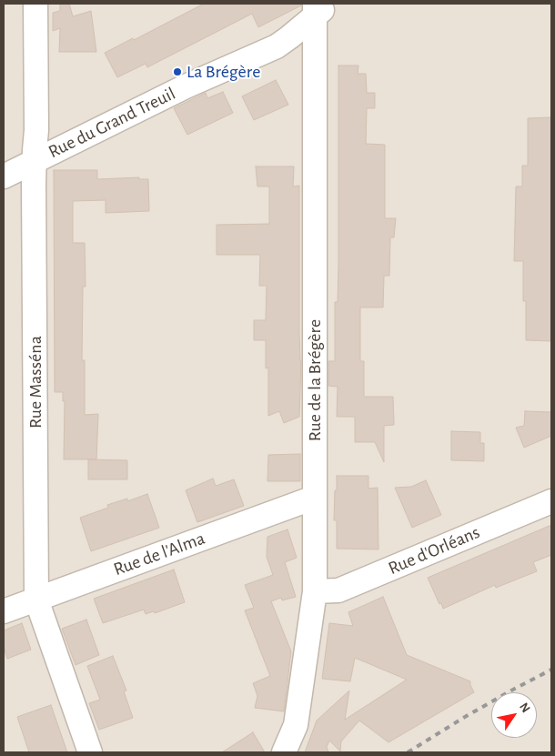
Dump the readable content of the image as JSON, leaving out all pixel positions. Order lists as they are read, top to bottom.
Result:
{
  "streets": {
    "street": [
      "Rue du Grand Treuil",
      "Rue de la Brégère",
      "Rue Masséna",
      "Rue d'Orléans",
      "Rue de l'Alma"
    ]
  },
  "crossings": [
    ["Rue du Grand Treuil", "Rue de la Brégère"],
    ["Rue du Grand Treuil", "Rue Masséna"],
    ["Rue de la Brégère", "Rue d'Orléans"],
    ["Rue de la Brégère", "Rue de l'Alma"],
    ["Rue Masséna", "Rue de l'Alma"]
  ],
  "places": ["La Brégère"],
  "north": "top right"
}
